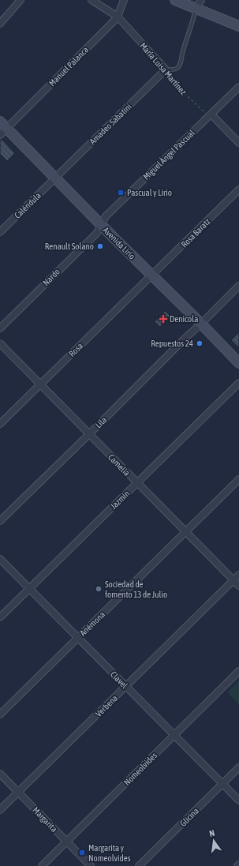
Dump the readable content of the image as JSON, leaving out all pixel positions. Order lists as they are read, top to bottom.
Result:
{
  "streets": {
    "main road": ["Avenida Lirio"],
    "street": [
      "Manuel Palanca",
      "María Luisa Martínez",
      "Amadeo Sabatini",
      "Miguel Ángel Pascual",
      "Caléndula",
      "Rosa Baratz",
      "Nardo",
      "Rosa",
      "Lila",
      "Camelia",
      "Jazmín",
      "Anémona",
      "Clavel",
      "Verbena",
      "Nomeolvides",
      "Glicina",
      "Margarita"
    ]
  },
  "crossings": [
    ["Manuel Palanca", "María Luisa Martínez"],
    ["Manuel Palanca", "Avenida Lirio"],
    ["María Luisa Martínez", "Amadeo Sabatini"],
    ["María Luisa Martínez", "Miguel Ángel Pascual"],
    ["Amadeo Sabatini", "Caléndula"],
    ["Amadeo Sabatini", "Avenida Lirio"],
    ["Miguel Ángel Pascual", "Avenida Lirio"],
    ["Miguel Ángel Pascual", "Nardo"],
    ["Caléndula", "Avenida Lirio"],
    ["Rosa Baratz", "Avenida Lirio"],
    ["Rosa Baratz", "Rosa"],
    ["Avenida Lirio", "Nardo"],
    ["Avenida Lirio", "Rosa"],
    ["Avenida Lirio", "Lila"],
    ["Rosa", "Camelia"],
    ["Lila", "Camelia"],
    ["Camelia", "Jazmín"],
    ["Camelia", "Anémona"],
    ["Camelia", "Verbena"],
    ["Jazmín", "Clavel"],
    ["Anémona", "Clavel"],
    ["Clavel", "Verbena"],
    ["Clavel", "Nomeolvides"],
    ["Clavel", "Glicina"],
    ["Verbena", "Margarita"],
    ["Nomeolvides", "Margarita"]
  ],
  "places": {
    "transit": ["Pascual y Lirio", "Margarita y Nomeolvides"],
    "other": ["Renault Solano", "Repuestos 24", "Sociedad de fomento 13 de Julio"],
    "health": ["Denicola"]
  },
  "north": "top"
}
